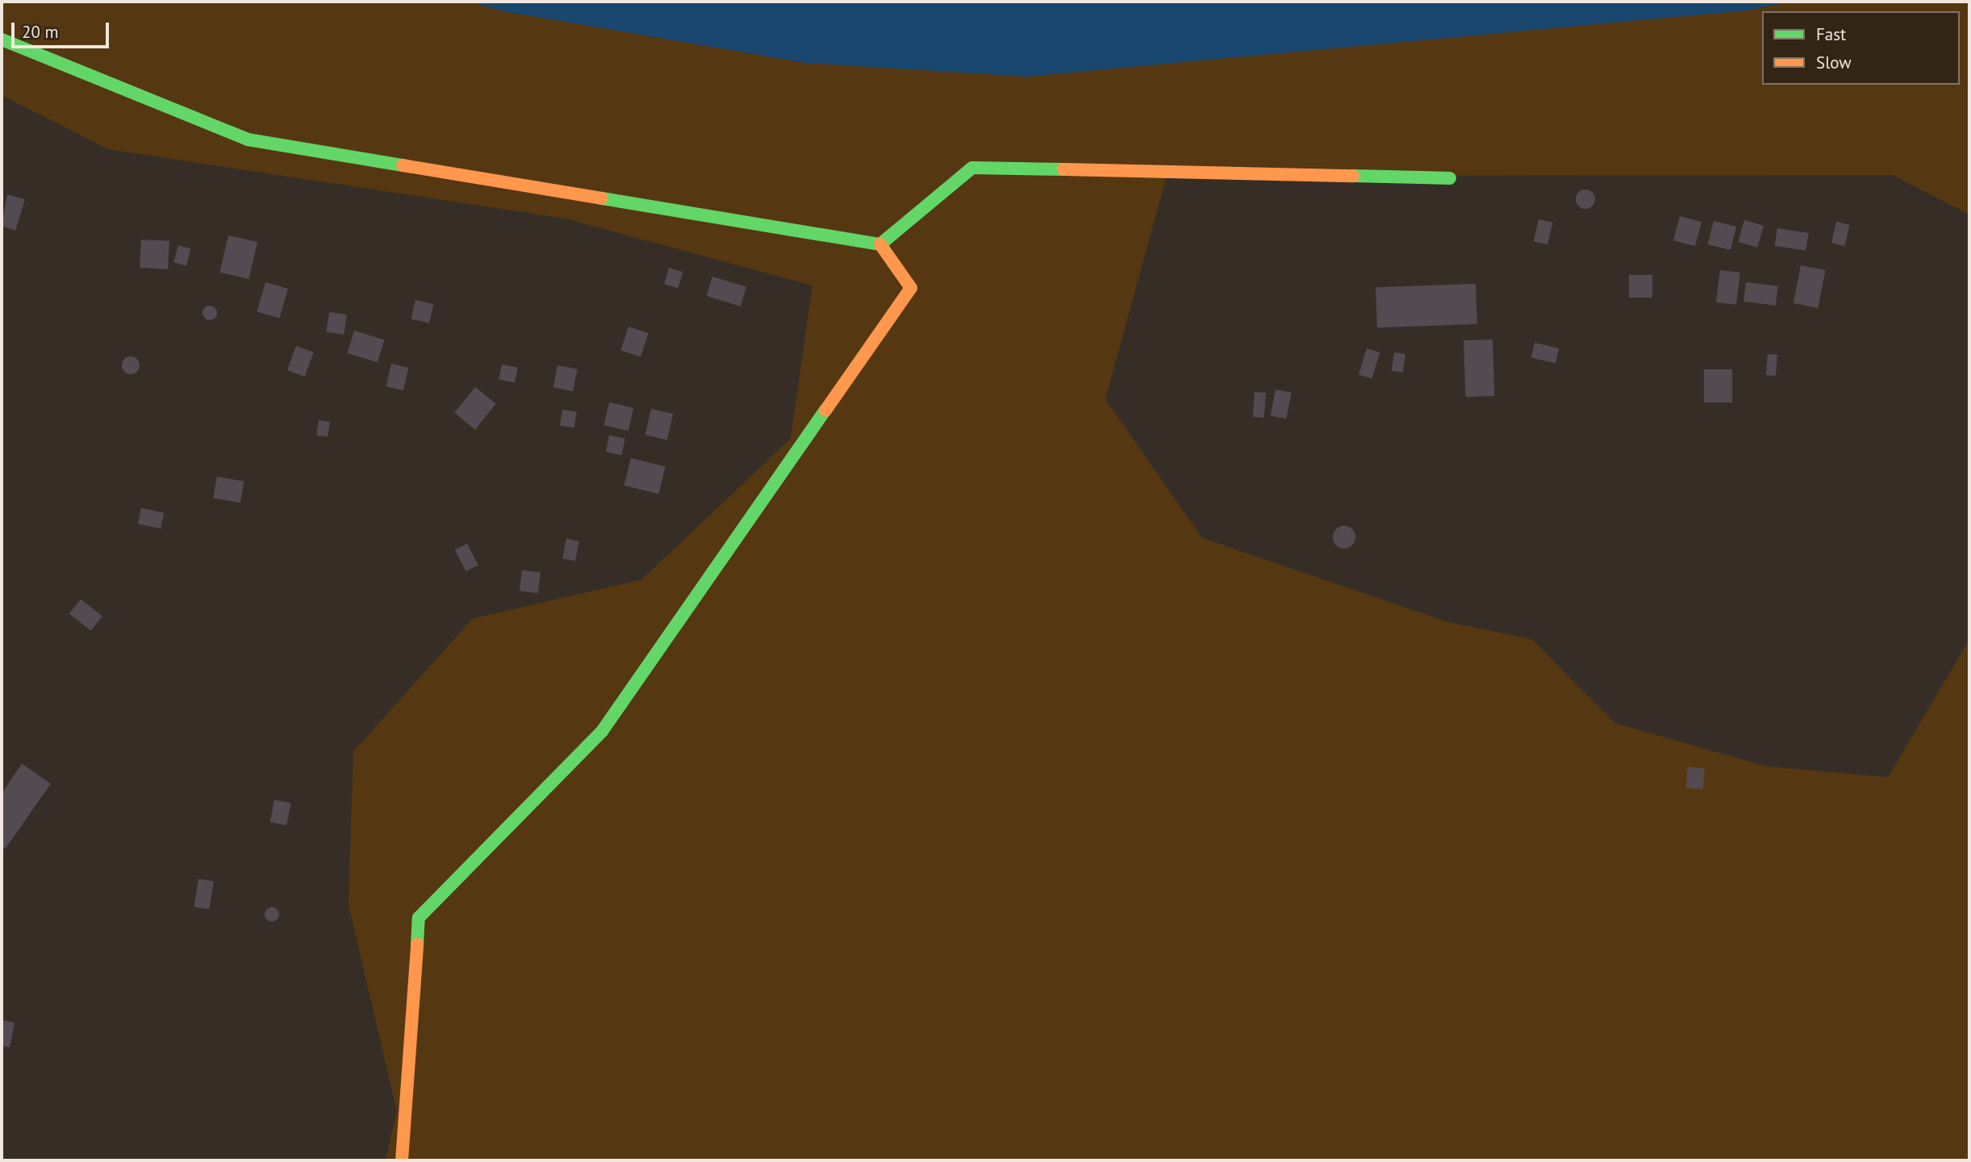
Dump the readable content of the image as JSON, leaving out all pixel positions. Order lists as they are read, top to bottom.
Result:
{
  "legend": ["Fast", "Slow"],
  "scale_bar": "20 m"
}
